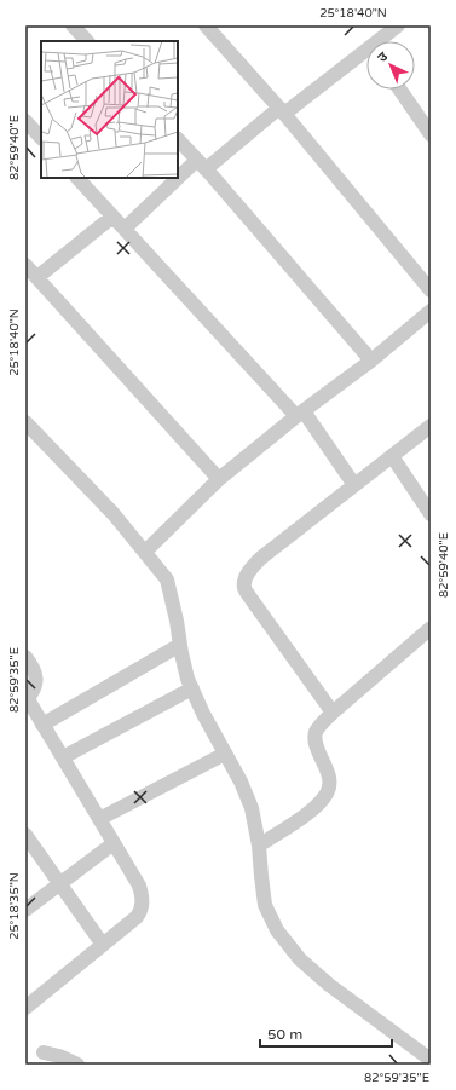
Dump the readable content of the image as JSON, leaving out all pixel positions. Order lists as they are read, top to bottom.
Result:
{
  "scale_bar": "50 m",
  "north": "top left",
  "coordinates": [
    "25°18'40\"N",
    "82°59'40\"E",
    "82°59'35\"E",
    "25°18'35\"N"
  ]
}
